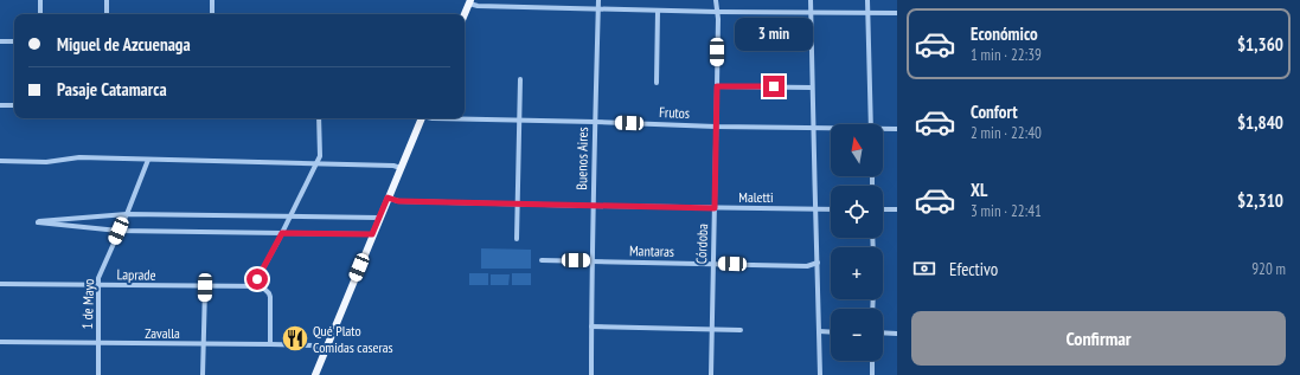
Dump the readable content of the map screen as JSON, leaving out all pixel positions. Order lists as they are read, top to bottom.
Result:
{
  "streets": {
    "street": [
      "Frutos",
      "Buenos Aires",
      "Maletti",
      "Córdoba",
      "Mantaras",
      "Laprade",
      "1 de Mayo",
      "Zavalla"
    ]
  },
  "crossings": [
    ["Frutos", "Buenos Aires"],
    ["Frutos", "Córdoba"],
    ["Buenos Aires", "Maletti"],
    ["Buenos Aires", "Mantaras"],
    ["Maletti", "Córdoba"],
    ["Córdoba", "Mantaras"],
    ["Laprade", "1 de Mayo"],
    ["1 de Mayo", "Zavalla"]
  ],
  "places": {
    "restaurant": ["Qué Plato Comidas caseras"]
  },
  "north": "top",
  "page": {
    "list": [
      {
        "name": "Económico",
        "note": "1 min · 22:39",
        "value": "$1,360"
      },
      {
        "name": "Confort",
        "note": "2 min · 22:40",
        "value": "$1,840"
      },
      {
        "name": "XL",
        "note": "3 min · 22:41",
        "value": "$2,310"
      }
    ],
    "banner": ["Miguel de Azcuenaga", "Pasaje Catamarca"],
    "bubble": "3 min",
    "map_buttons": ["+", "−"],
    "pay": ["Efectivo", "920 m"],
    "buttons": "Confirmar"
  }
}
